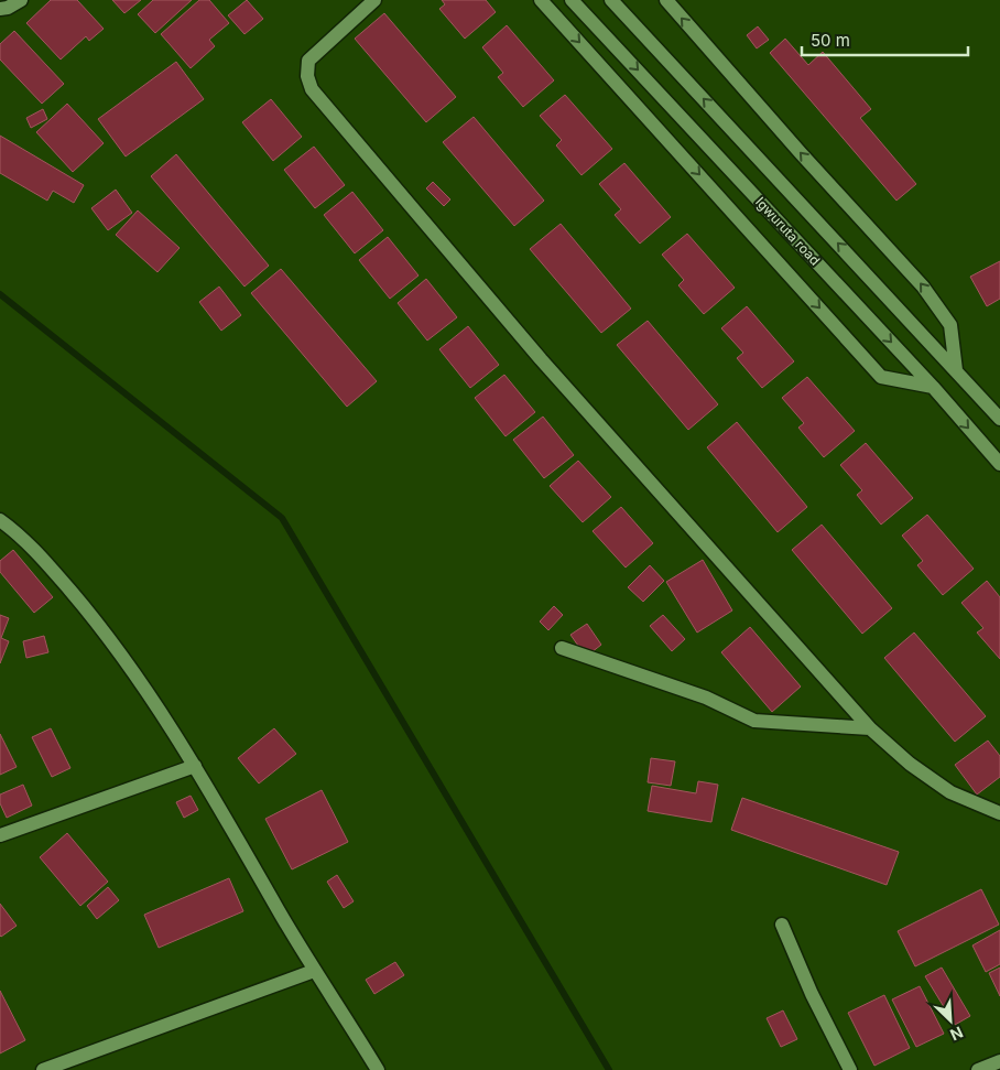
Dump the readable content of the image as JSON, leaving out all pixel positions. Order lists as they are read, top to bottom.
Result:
{
  "streets": {
    "street": ["Igwuruta road"]
  },
  "scale_bar": "50 m",
  "north": "bottom right"
}
